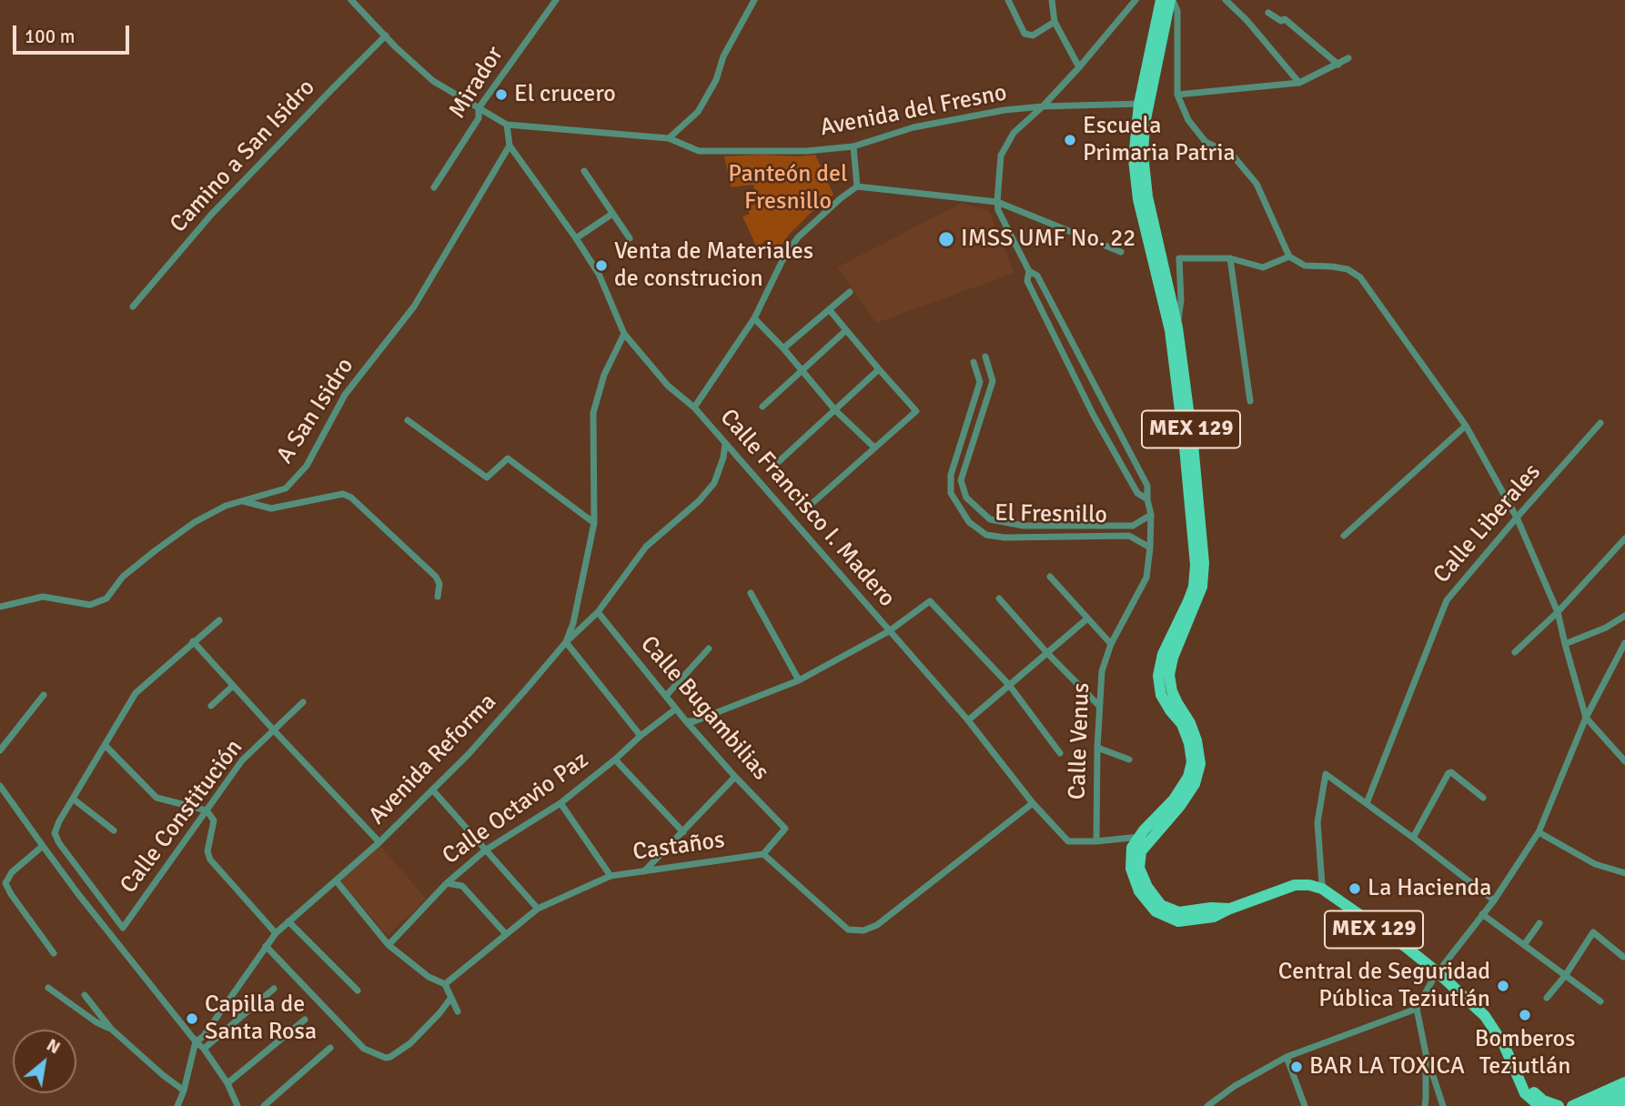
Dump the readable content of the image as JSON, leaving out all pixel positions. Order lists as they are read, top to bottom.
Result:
{
  "streets": {
    "main road": ["MEX 129"],
    "street": [
      "Mirador",
      "Avenida del Fresno",
      "Camino a San Isidro",
      "A San Isidro",
      "Calle Francisco I. Madero",
      "El Fresnillo",
      "Calle Liberales",
      "Calle Bugambilias",
      "Calle Venus",
      "Avenida Reforma",
      "Calle Octavio Paz",
      "Calle Constitución",
      "Castaños"
    ]
  },
  "crossings": [
    ["Avenida del Fresno", "MEX 129"],
    ["Avenida del Fresno", "Calle Francisco I. Madero"],
    ["A San Isidro", "Calle Francisco I. Madero"],
    ["MEX 129", "Calle Francisco I. Madero"],
    ["Calle Francisco I. Madero", "Calle Venus"],
    ["Calle Francisco I. Madero", "Avenida Reforma"],
    ["El Fresnillo", "Calle Venus"],
    ["Calle Bugambilias", "Avenida Reforma"],
    ["Calle Bugambilias", "Calle Octavio Paz"],
    ["Calle Bugambilias", "Castaños"]
  ],
  "parks": ["Panteón del Fresnillo"],
  "places": [
    "El crucero",
    "Escuela Primaria Patria",
    "IMSS UMF No. 22",
    "Venta de Materiales de construcion",
    "La Hacienda",
    "Central de Seguridad Pública Teziutlán",
    "Bomberos Teziutlán",
    "Capilla de Santa Rosa",
    "BAR LA TOXICA"
  ],
  "scale_bar": "100 m",
  "north": "top right"
}
